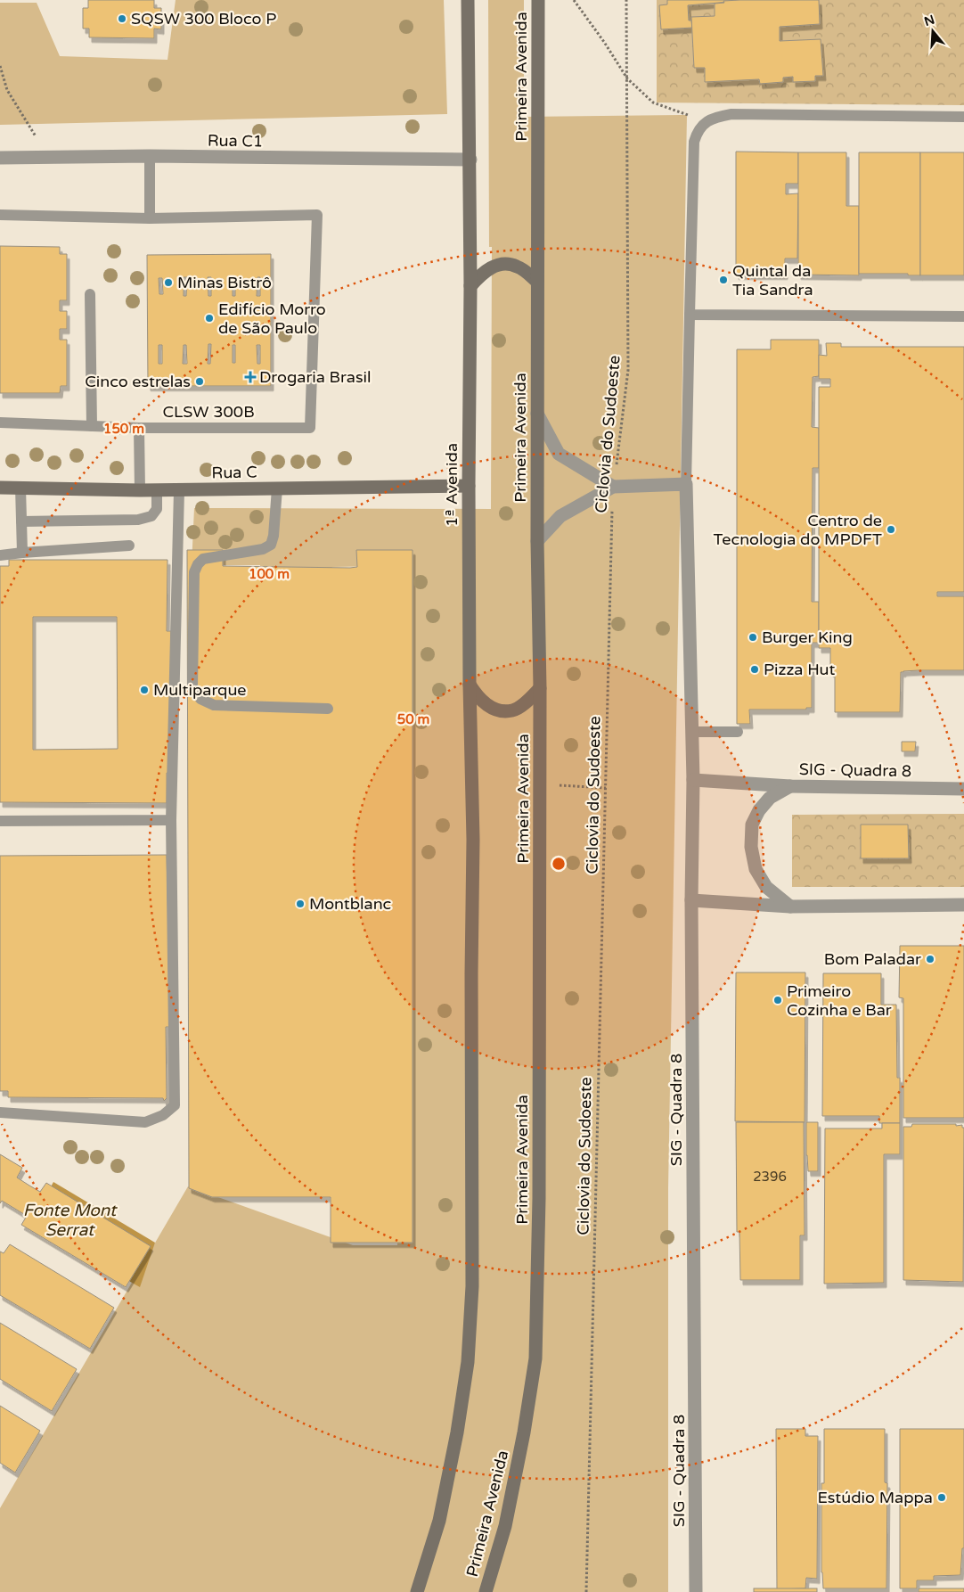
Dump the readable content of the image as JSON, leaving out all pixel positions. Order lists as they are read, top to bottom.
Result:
{
  "streets": {
    "main road": ["Primeira Avenida", "Rua C", "1ª Avenida"],
    "street": ["Rua C1", "SIG - Quadra 8"],
    "lane": ["CLSW 300B"],
    "path": ["Ciclovia do Sudoeste"]
  },
  "crossings": [
    ["Rua C", "1ª Avenida"]
  ],
  "water": ["Fonte Mont Serrat"],
  "places": {
    "other": [
      "SQSW 300 Bloco P",
      "Quintal da Tia Sandra",
      "Minas Bistrô",
      "Edifício Morro de São Paulo",
      "Cinco estrelas",
      "Centro de Tecnologia do MPDFT",
      "Burger King",
      "Pizza Hut",
      "Multiparque",
      "Montblanc",
      "Bom Paladar",
      "Primeiro Cozinha e Bar",
      "Estúdio Mappa"
    ],
    "health": ["Drogaria Brasil"]
  },
  "house_numbers": ["2396"],
  "north": "top",
  "rings": ["150 m", "100 m", "50 m"]
}
